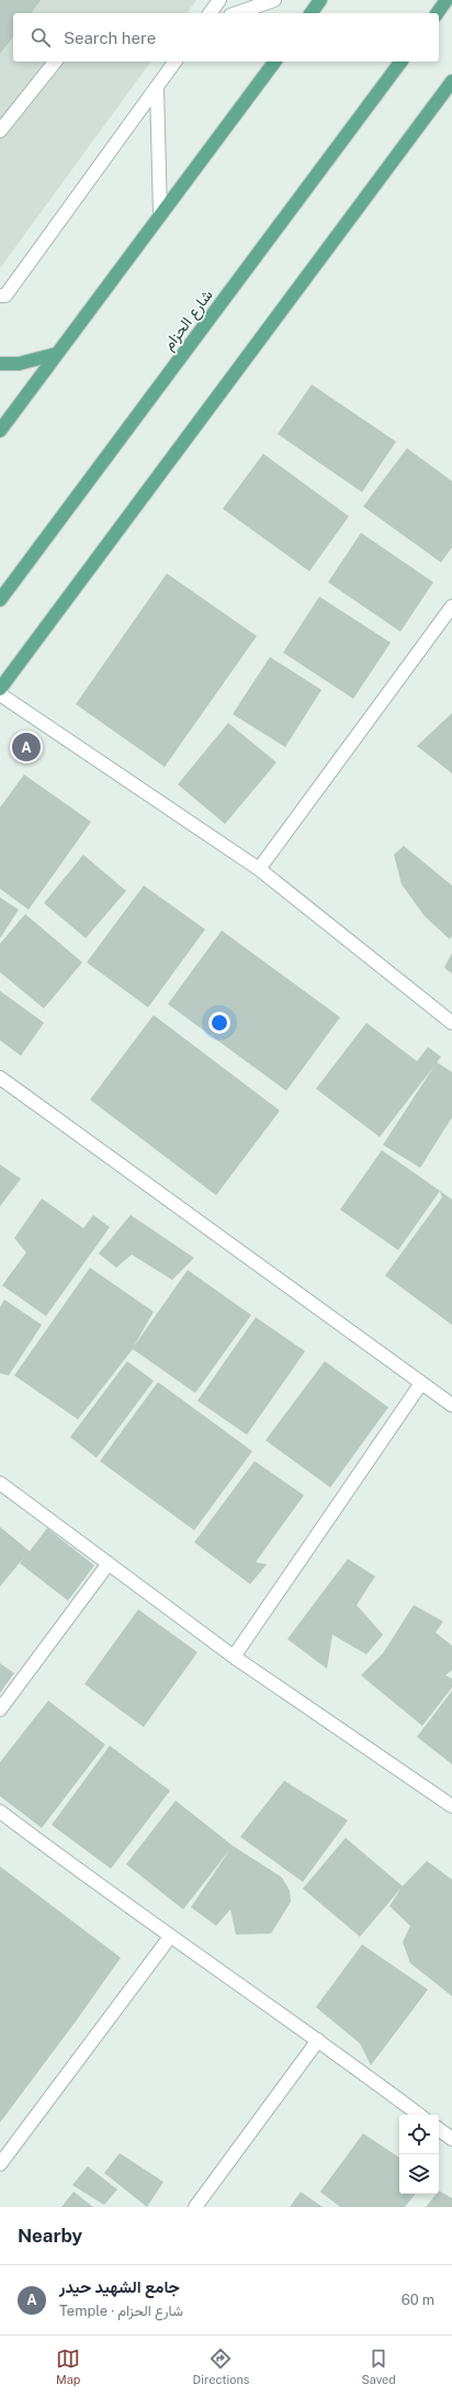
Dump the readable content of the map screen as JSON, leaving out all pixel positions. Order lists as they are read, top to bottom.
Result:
{
  "streets": {
    "main road": ["شارع الحزام"]
  },
  "page": {
    "search": "Search here",
    "pins": "A",
    "heading": "Nearby",
    "list": [
      {
        "mark": "A",
        "name": "جامع الشهيد حيدر",
        "note": "Temple · شارع الحزام",
        "value": "60 m"
      }
    ],
    "nav": ["Map", "Directions", "Saved"]
  }
}
